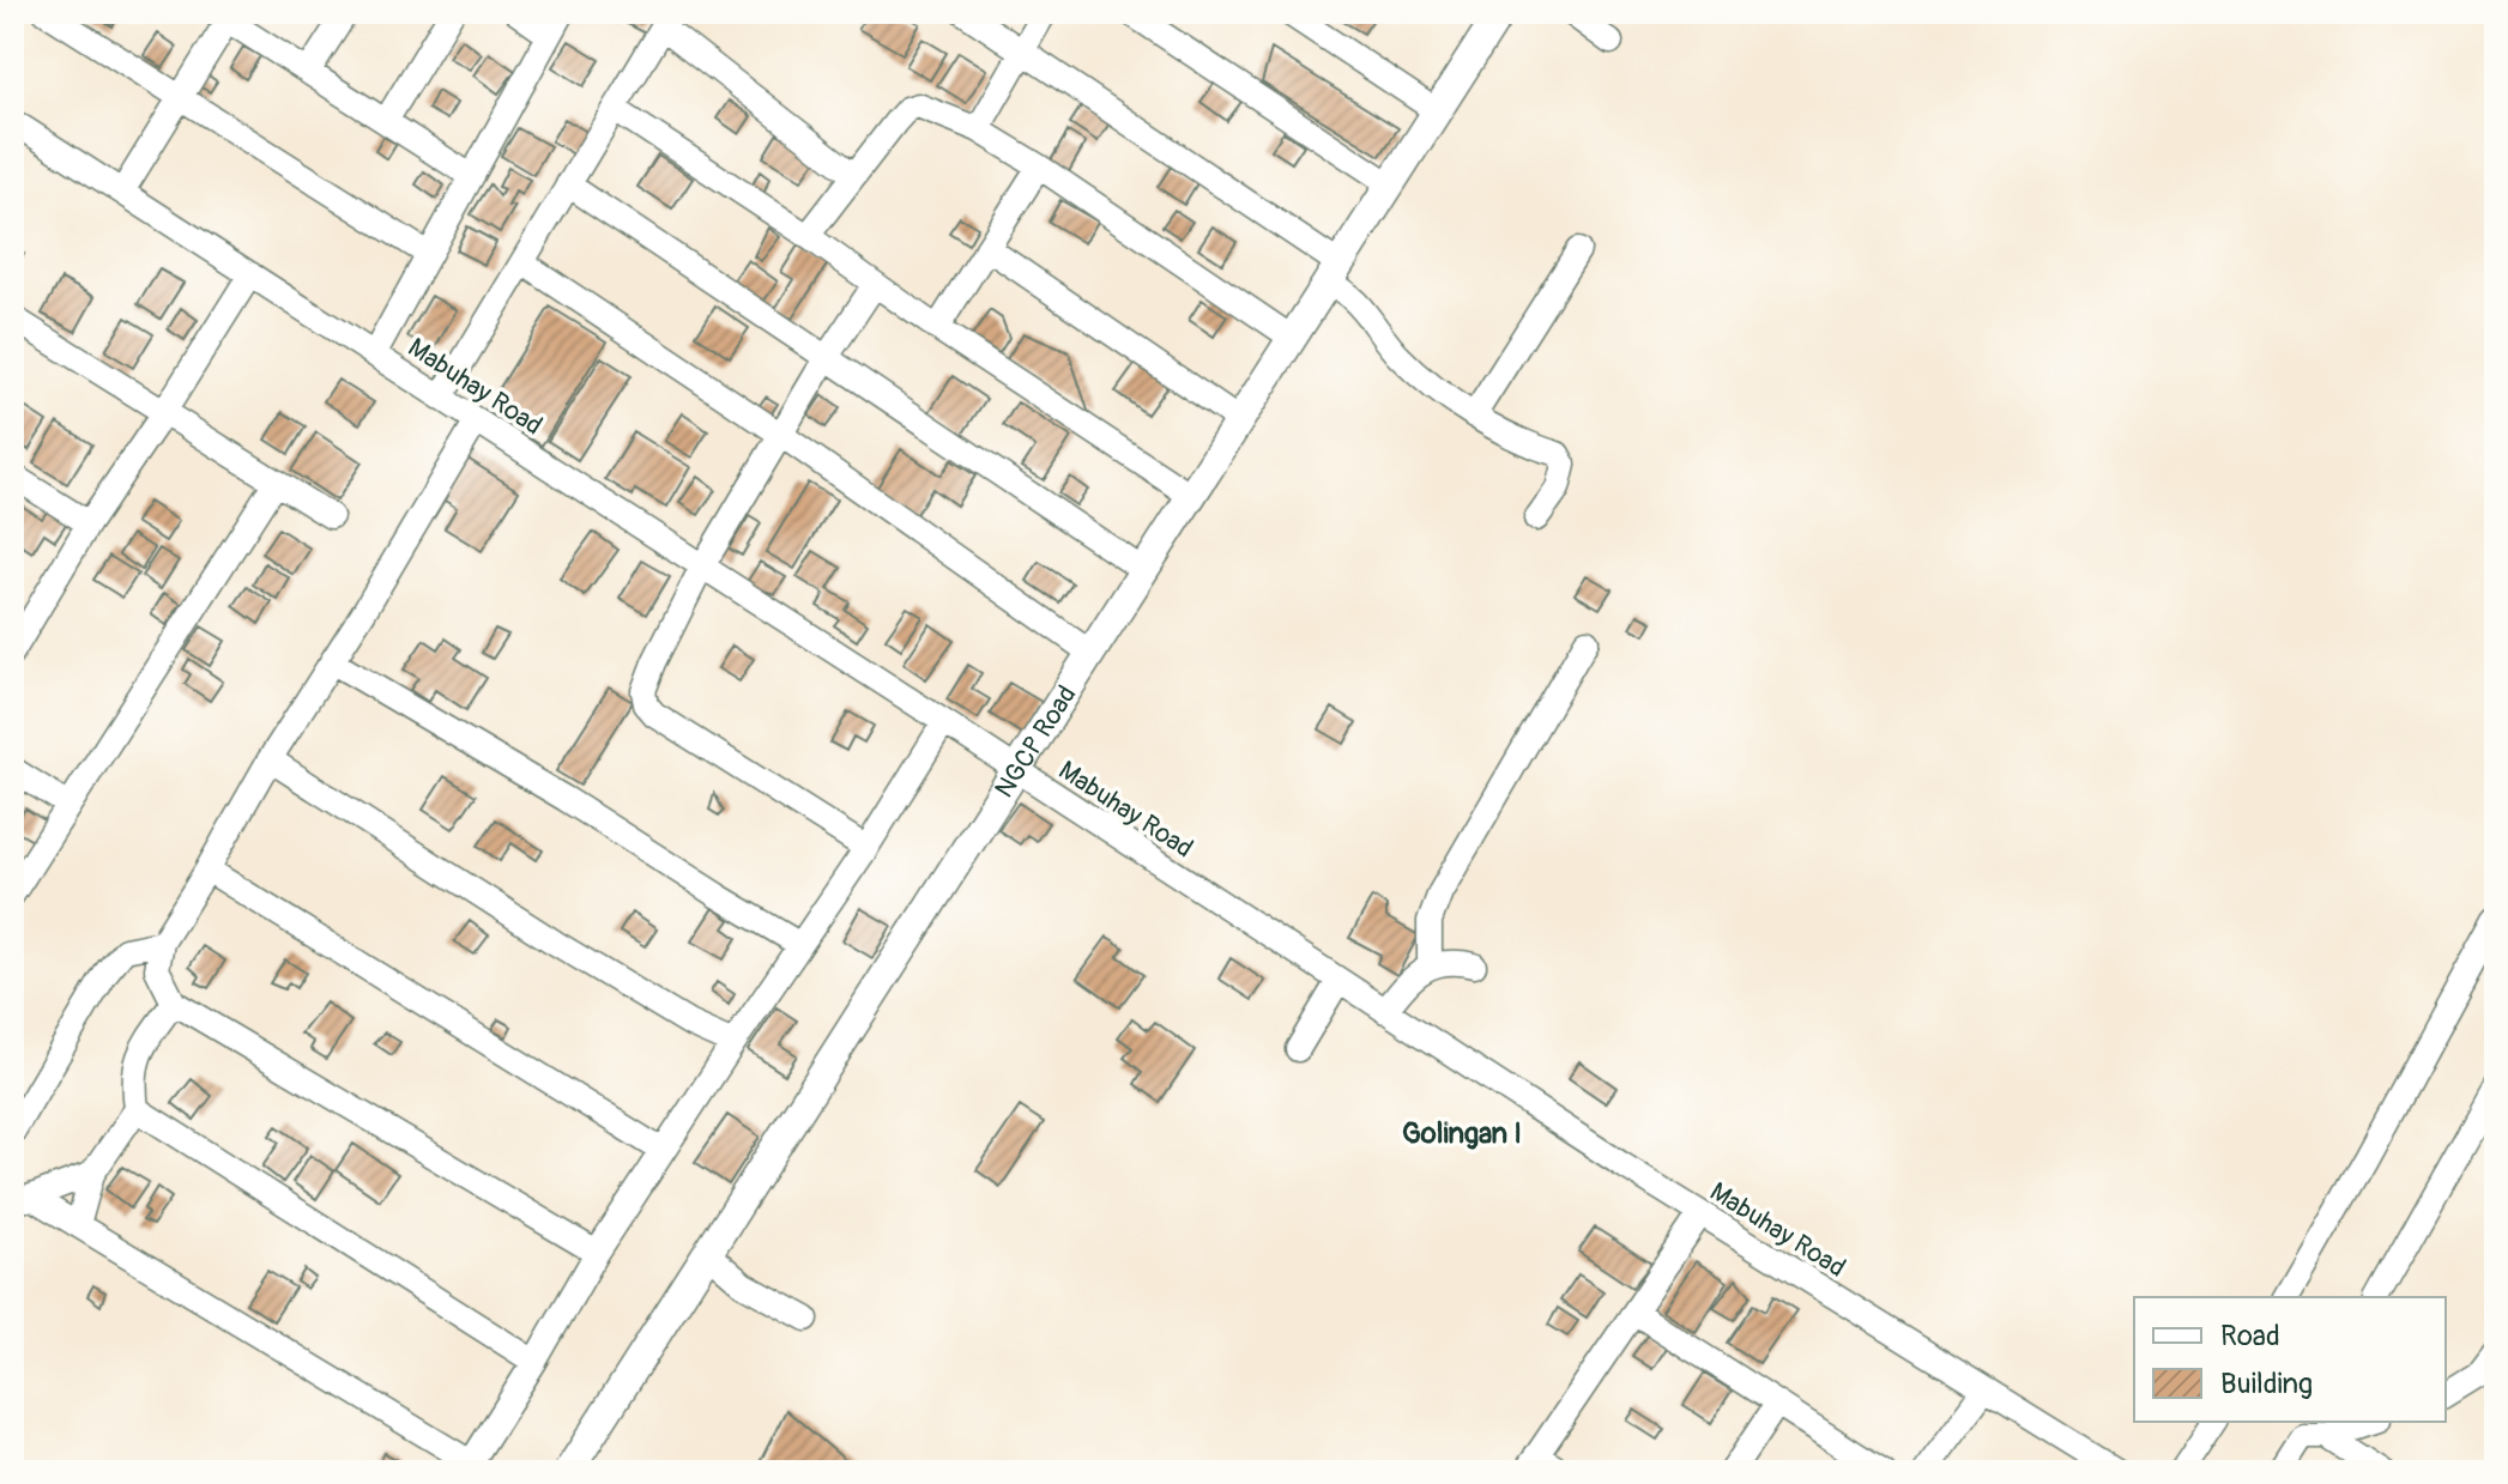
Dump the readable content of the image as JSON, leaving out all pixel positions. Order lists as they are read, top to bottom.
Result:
{
  "streets": {
    "main road": ["NGCP Road"],
    "street": ["Mabuhay Road"]
  },
  "crossings": [
    ["Mabuhay Road", "NGCP Road"]
  ],
  "districts": ["Golingan I"],
  "legend": ["Road", "Building"]
}
